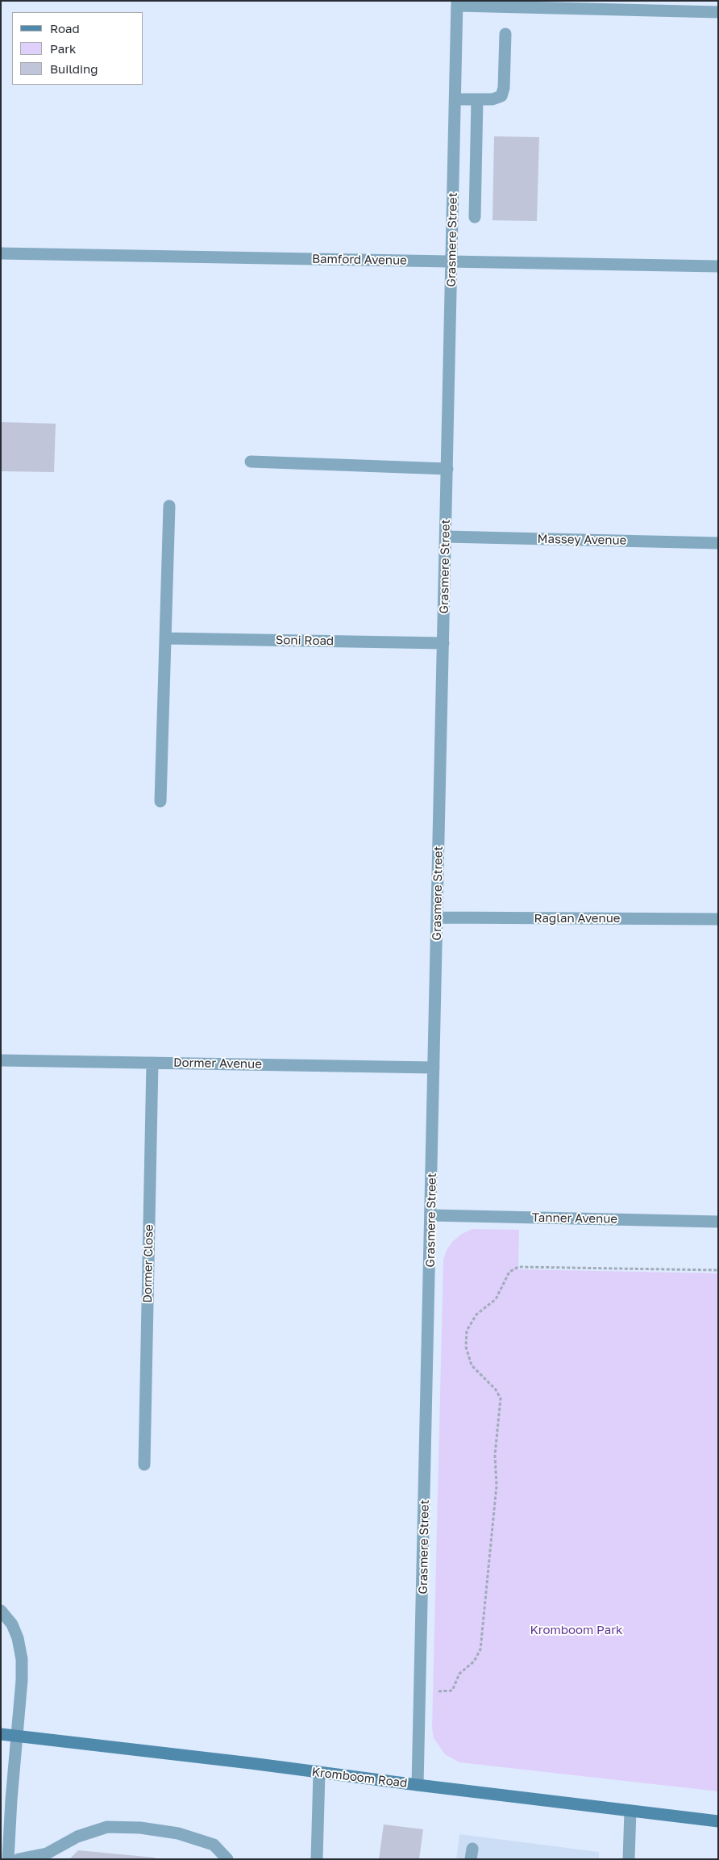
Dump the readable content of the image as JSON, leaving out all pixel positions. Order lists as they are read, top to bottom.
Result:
{
  "streets": {
    "street": [
      "Grasmere Street",
      "Bamford Avenue",
      "Massey Avenue",
      "Soni Road",
      "Raglan Avenue",
      "Dormer Avenue",
      "Tanner Avenue",
      "Dormer Close",
      "Kromboom Road"
    ]
  },
  "crossings": [
    ["Grasmere Street", "Bamford Avenue"],
    ["Grasmere Street", "Massey Avenue"],
    ["Grasmere Street", "Soni Road"],
    ["Grasmere Street", "Raglan Avenue"],
    ["Grasmere Street", "Dormer Avenue"],
    ["Grasmere Street", "Tanner Avenue"],
    ["Grasmere Street", "Kromboom Road"],
    ["Dormer Avenue", "Dormer Close"]
  ],
  "parks": ["Kromboom Park"],
  "legend": ["Road", "Park", "Building"]
}
